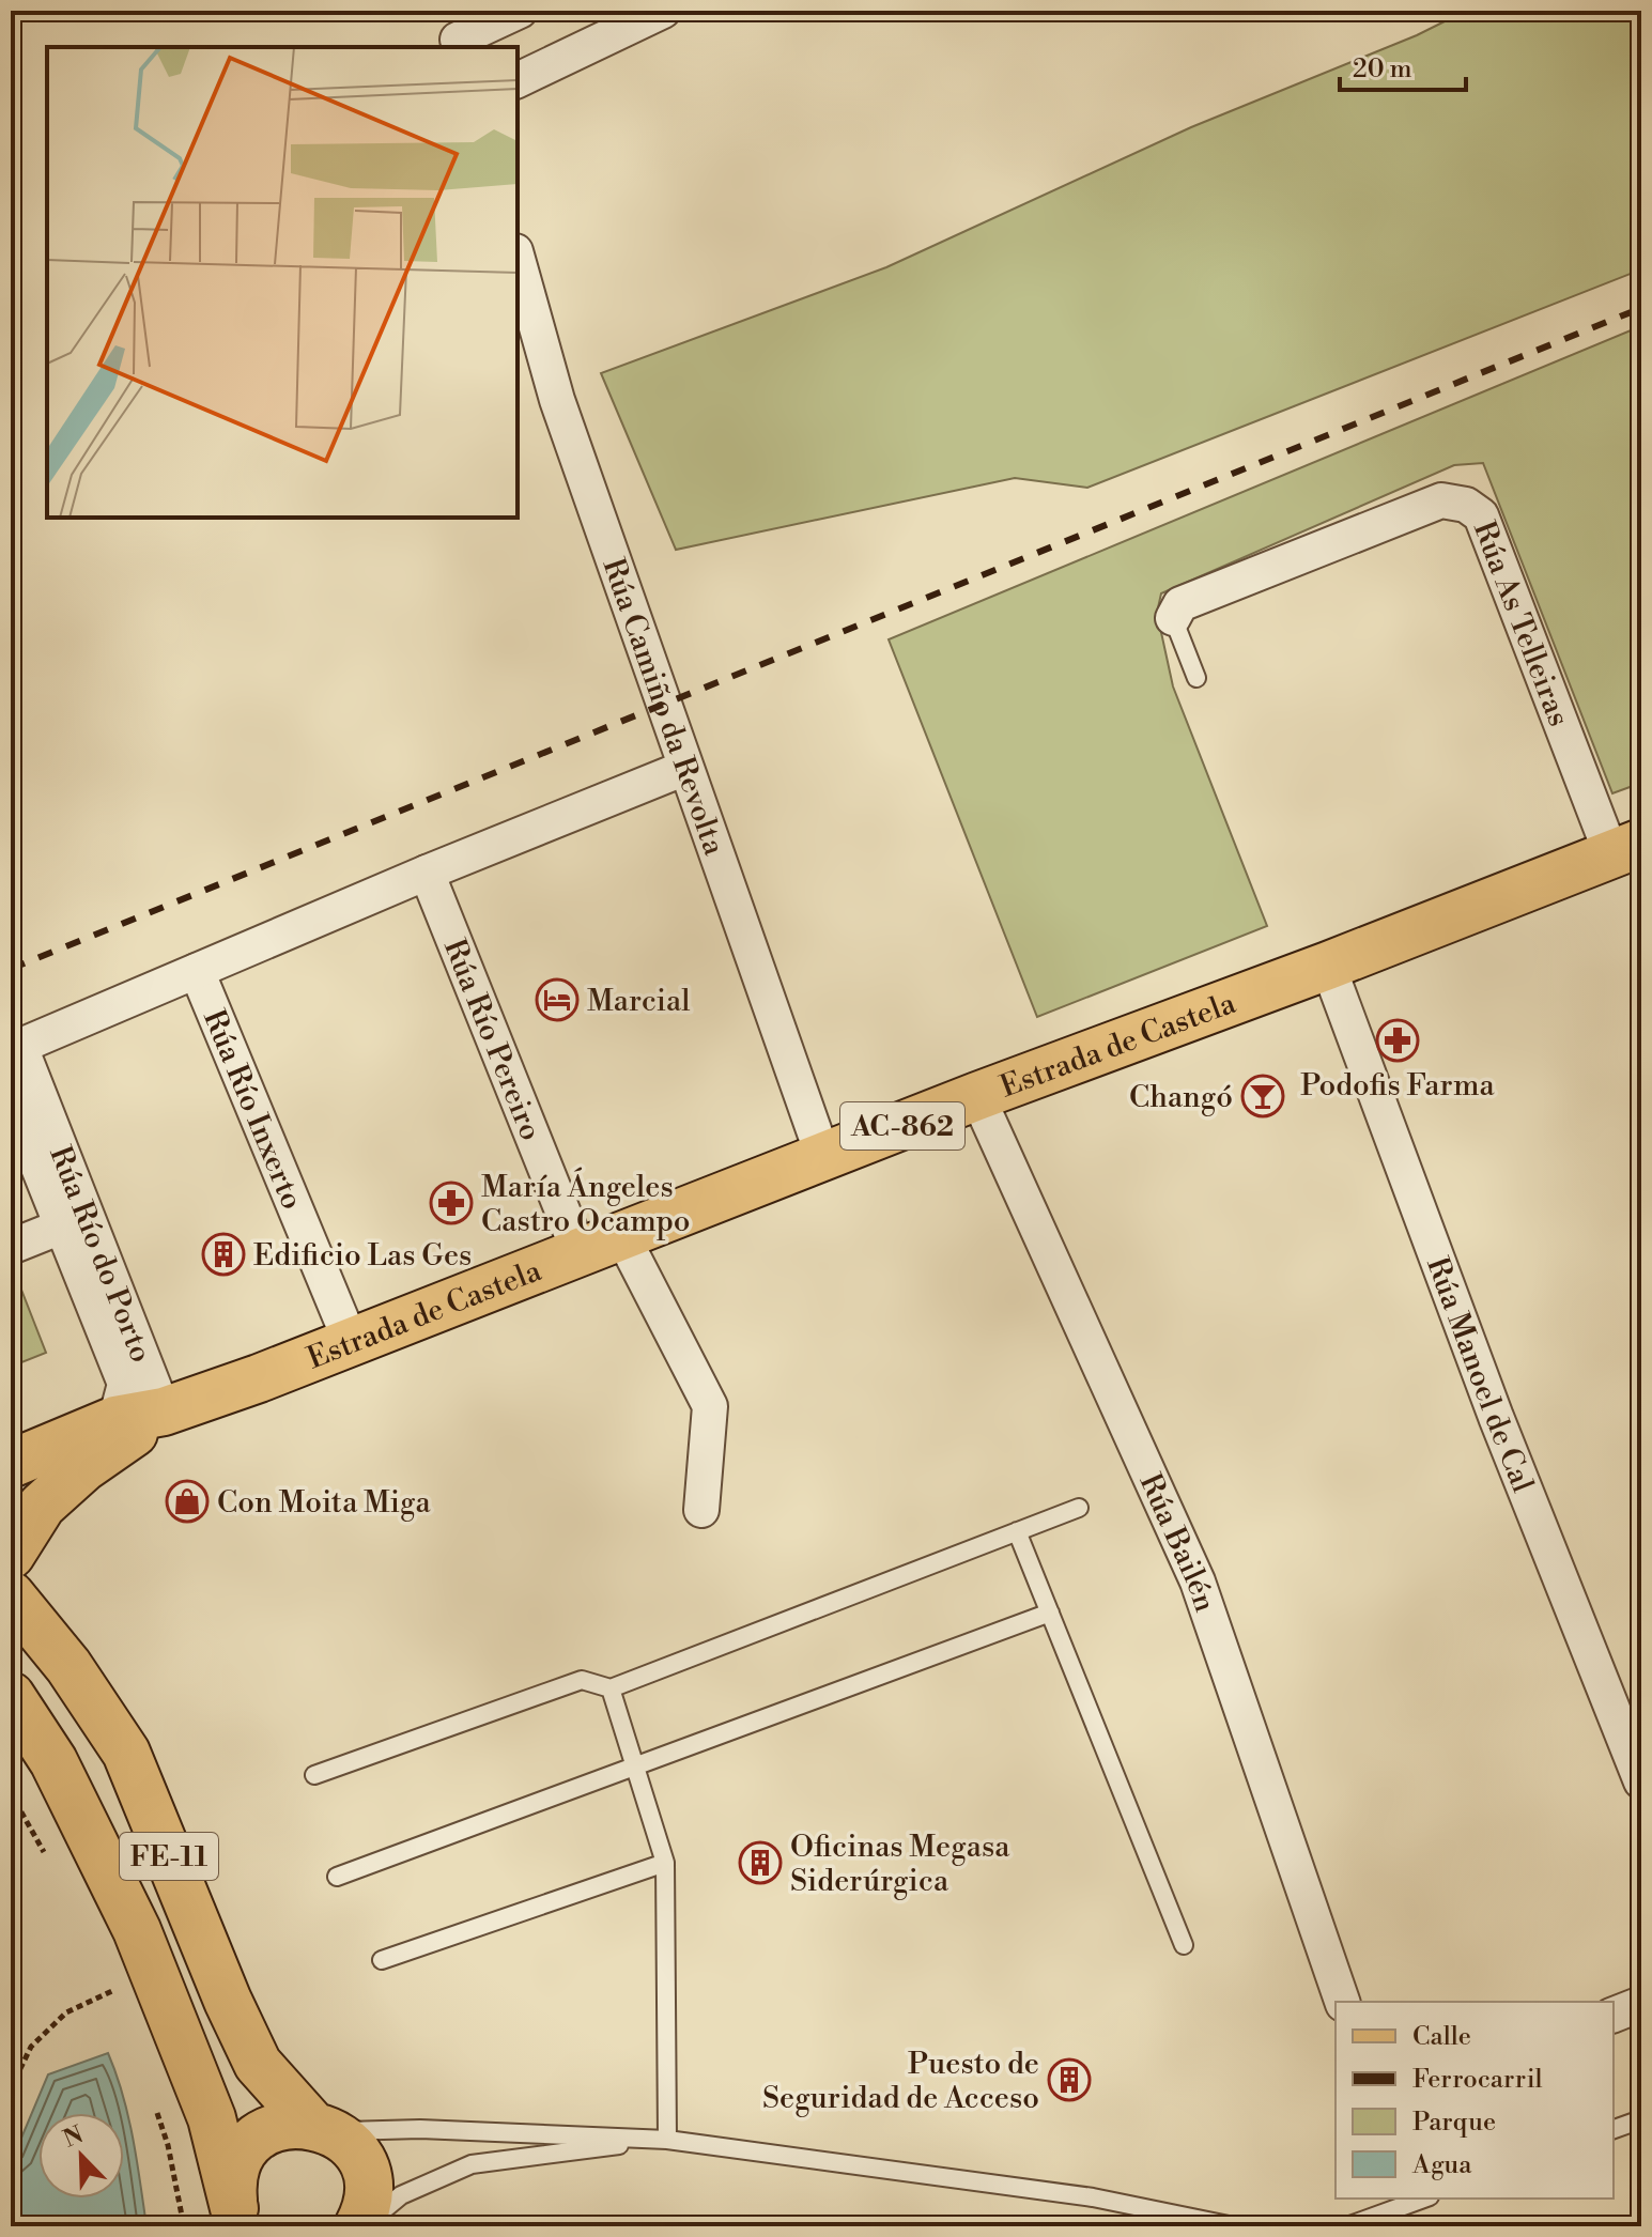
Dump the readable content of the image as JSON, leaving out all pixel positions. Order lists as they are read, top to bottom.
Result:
{
  "streets": {
    "main road": ["Estrada de Castela", "AC-862", "FE-11"],
    "street": [
      "Rúa As Telleiras",
      "Rúa Camiño da Revolta",
      "Rúa Río Pereiro",
      "Rúa Río Inxerto",
      "Rúa Río do Porto",
      "Rúa Manoel de Cal",
      "Rúa Bailén"
    ]
  },
  "crossings": [
    ["Rúa As Telleiras", "Estrada de Castela"],
    ["Rúa Camiño da Revolta", "Estrada de Castela"],
    ["Rúa Río Pereiro", "Estrada de Castela"],
    ["Estrada de Castela", "Rúa Río Inxerto"],
    ["Estrada de Castela", "AC-862"],
    ["Estrada de Castela", "Rúa Río do Porto"],
    ["Estrada de Castela", "Rúa Manoel de Cal"],
    ["Estrada de Castela", "Rúa Bailén"],
    ["AC-862", "Rúa Río do Porto"]
  ],
  "places": {
    "hotel": ["Marcial"],
    "pharmacy": ["Podofis Farma", "María Ángeles Castro Ocampo"],
    "bar": ["Changó"],
    "building": ["Edificio Las Ges", "Oficinas Megasa Siderúrgica", "Puesto de Seguridad de Acceso"],
    "shop": ["Con Moita Miga"]
  },
  "legend": [
    "Calle",
    "Ferrocarril",
    "Parque",
    "Agua"
  ],
  "scale_bar": "20 m",
  "north": "top left"
}
